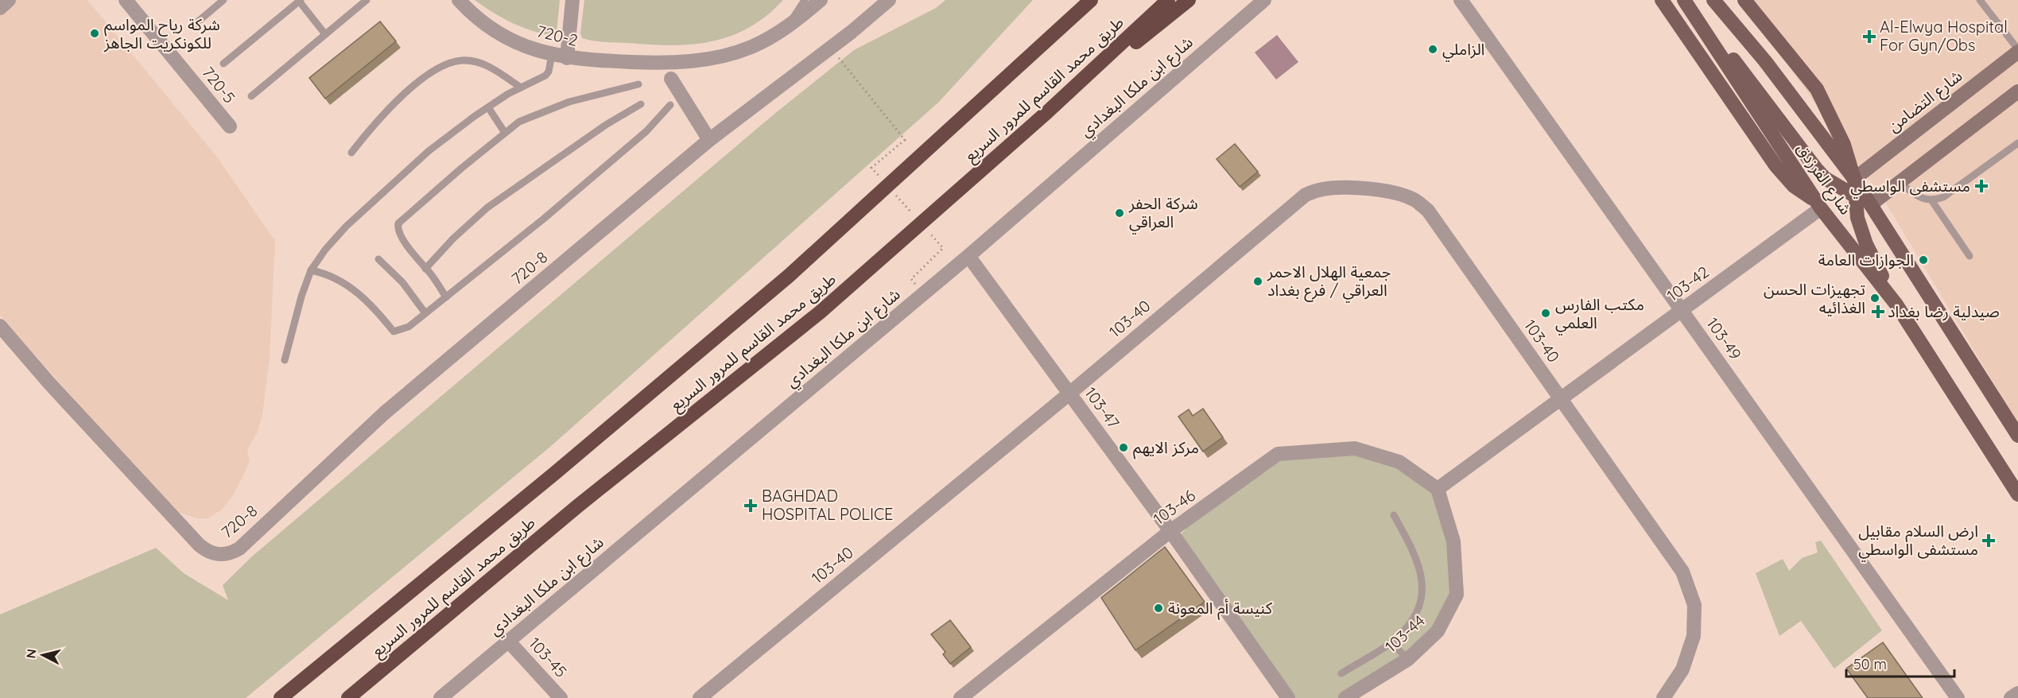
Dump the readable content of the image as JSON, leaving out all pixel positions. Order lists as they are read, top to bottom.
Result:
{
  "streets": {
    "highway": ["طريق محمد القاسم للمرور السريع"],
    "main road": ["شارع الفرزدق"],
    "street": [
      "720-2",
      "720-5",
      "شارع ابن ملكا البغدادي",
      "شارع التضامن",
      "720-8",
      "103-42",
      "103-40",
      "103-49",
      "103-47",
      "103-46",
      "103-44",
      "103-45"
    ]
  },
  "crossings": [
    ["شارع ابن ملكا البغدادي", "103-47"],
    ["شارع ابن ملكا البغدادي", "103-45"],
    ["شارع التضامن", "شارع الفرزدق"],
    ["شارع الفرزدق", "103-42"],
    ["103-42", "103-40"],
    ["103-42", "103-49"],
    ["103-42", "103-46"],
    ["103-42", "103-44"],
    ["103-40", "103-47"],
    ["103-47", "103-46"],
    ["103-46", "103-44"]
  ],
  "places": {
    "other": [
      "شركة رياح المواسم للكونكريت الجاهز",
      "الزاملي",
      "شركة الحفر العراقي",
      "الجوازات العامة",
      "جمعية الهلال الاحمر العراقي / فرع بغداد",
      "تجهيزات الحسن الغذائيه",
      "مكتب الفارس العلمي",
      "مركز الايهم",
      "كنيسة أم المعونة"
    ],
    "health": [
      "Al-Elwya Hospital For Gyn/Obs",
      "مستشفى الواسطي",
      "صيدلية رضا بغداد",
      "BAGHDAD HOSPITAL POLICE",
      "ارض السلام مقابيل مستشفى الواسطي"
    ]
  },
  "scale_bar": "50 m",
  "north": "left"
}
